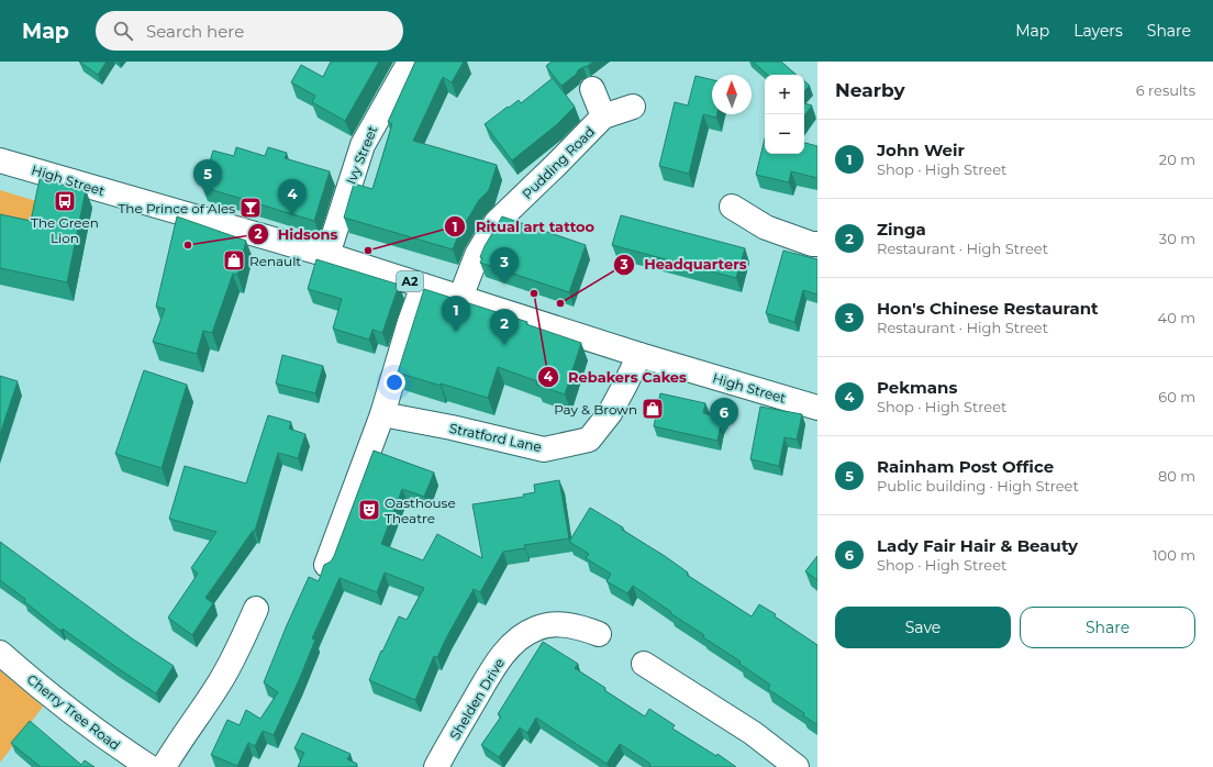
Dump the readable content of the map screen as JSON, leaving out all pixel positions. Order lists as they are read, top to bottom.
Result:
{
  "streets": {
    "street": [
      "Ivy Street",
      "Pudding Road",
      "High Street",
      "A2",
      "Stratford Lane",
      "Shelden Drive",
      "Cherry Tree Road"
    ]
  },
  "crossings": [
    ["Ivy Street", "High Street"],
    ["Pudding Road", "High Street"],
    ["High Street", "Stratford Lane"]
  ],
  "places": {
    "bus stop": ["The Green Lion"],
    "bar": ["The Prince of Ales"],
    "other": [
      "Hidsons",
      "Ritual art tattoo",
      "Rebakers Cakes",
      "Headquarters"
    ],
    "shop": ["Renault", "Pay & Brown"],
    "theatre": ["Oasthouse Theatre"]
  },
  "north": "top",
  "page": {
    "header": "Map",
    "search": "Search here",
    "nav": ["Map", "Layers", "Share"],
    "heading": ["Nearby", "6 results"],
    "map_buttons": ["+", "−"],
    "list": [
      {
        "mark": "1",
        "name": "John Weir",
        "note": "Shop · High Street",
        "value": "20 m"
      },
      {
        "mark": "2",
        "name": "Zinga",
        "note": "Restaurant · High Street",
        "value": "30 m"
      },
      {
        "mark": "3",
        "name": "Hon's Chinese Restaurant",
        "note": "Restaurant · High Street",
        "value": "40 m"
      },
      {
        "mark": "4",
        "name": "Pekmans",
        "note": "Shop · High Street",
        "value": "60 m"
      },
      {
        "mark": "5",
        "name": "Rainham Post Office",
        "note": "Public building · High Street",
        "value": "80 m"
      },
      {
        "mark": "6",
        "name": "Lady Fair Hair & Beauty",
        "note": "Shop · High Street",
        "value": "100 m"
      }
    ],
    "pins": [
      "5",
      "4",
      "3",
      "1",
      "2",
      "6"
    ],
    "buttons": ["Save", "Share"]
  }
}
